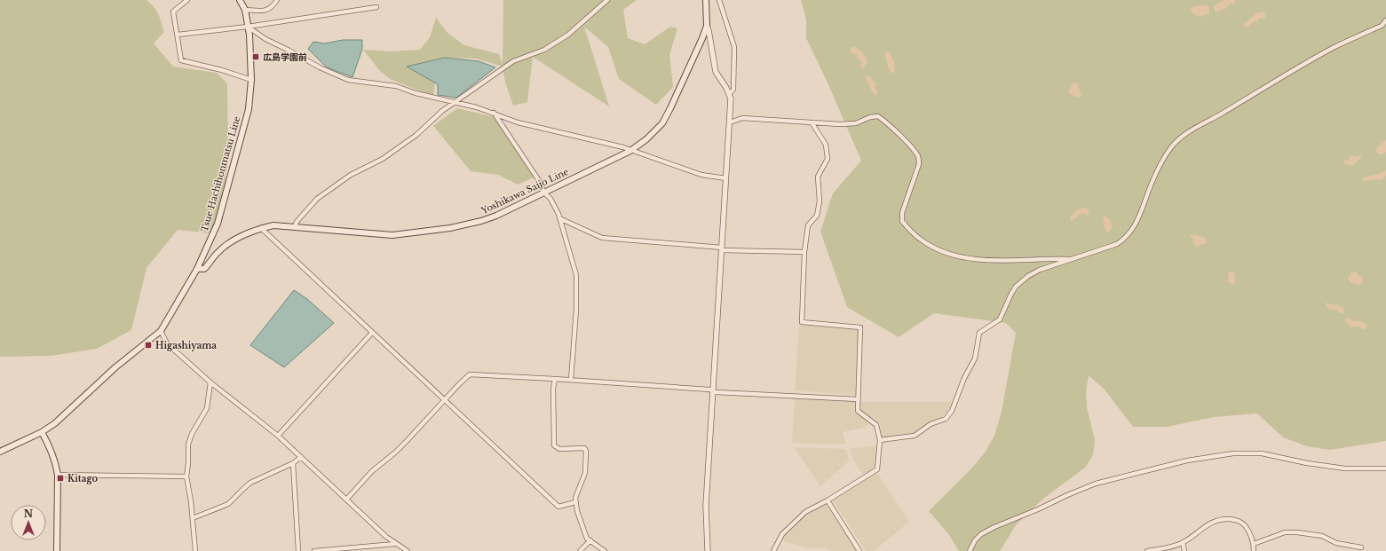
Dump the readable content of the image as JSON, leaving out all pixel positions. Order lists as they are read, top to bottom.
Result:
{
  "streets": {
    "main road": ["Tsue Hachihonmatsu Line", "Yoshikawa Saijo Line"]
  },
  "crossings": [
    ["Tsue Hachihonmatsu Line", "Yoshikawa Saijo Line"]
  ],
  "places": {
    "transit": ["広島学園前", "Higashiyama", "Kitago"]
  },
  "north": "top"
}
